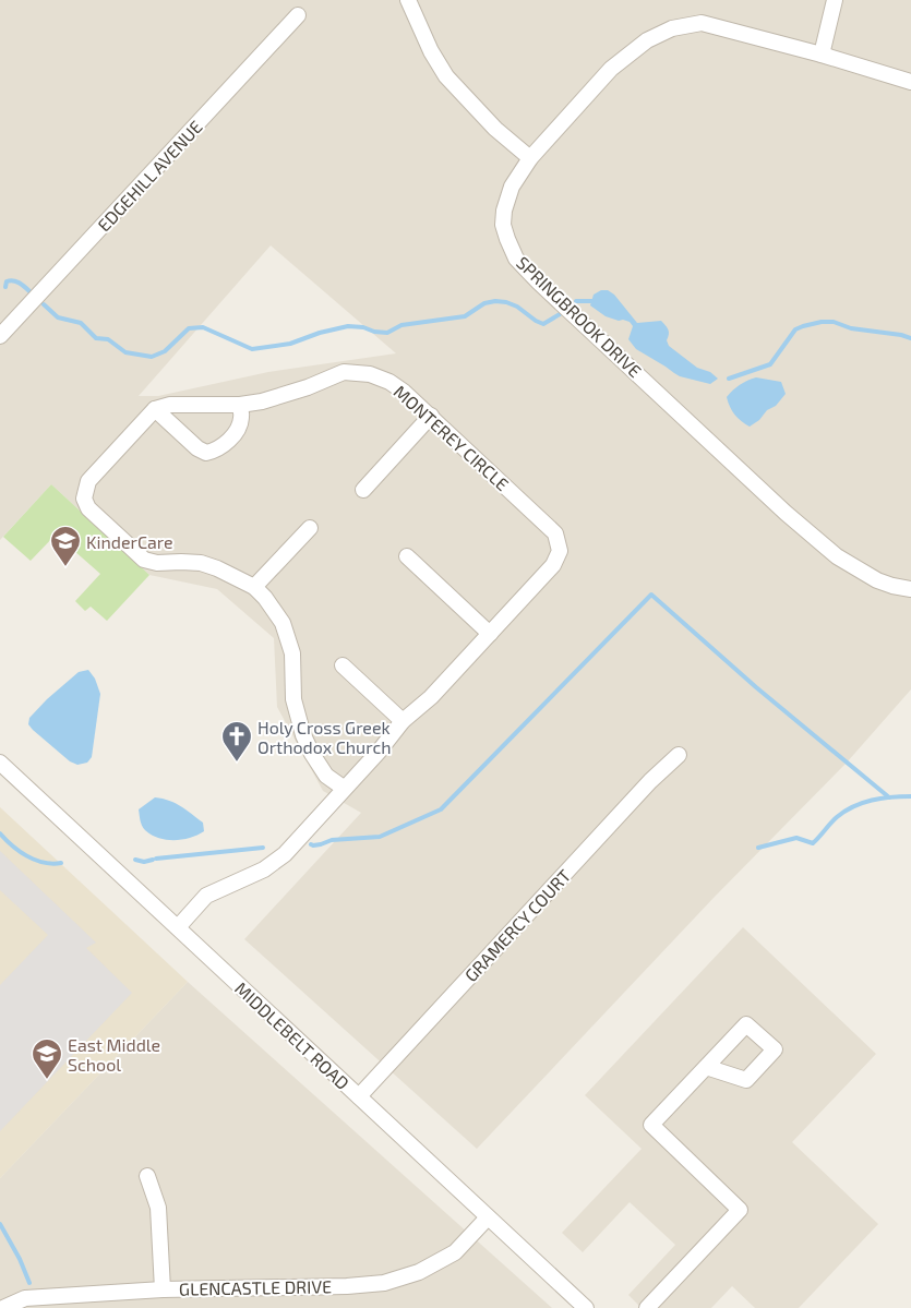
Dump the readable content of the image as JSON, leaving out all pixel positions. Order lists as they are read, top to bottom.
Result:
{
  "streets": {
    "street": [
      "EDGEHILL AVENUE",
      "SPRINGBROOK DRIVE",
      "MONTEREY CIRCLE",
      "GRAMERCY COURT",
      "MIDDLEBELT ROAD",
      "GLENCASTLE DRIVE"
    ]
  },
  "crossings": [
    ["MONTEREY CIRCLE", "MIDDLEBELT ROAD"],
    ["GRAMERCY COURT", "MIDDLEBELT ROAD"],
    ["MIDDLEBELT ROAD", "GLENCASTLE DRIVE"]
  ],
  "places": {
    "school or university": ["KinderCare", "East Middle School"],
    "church": ["Holy Cross Greek Orthodox Church"]
  }
}
